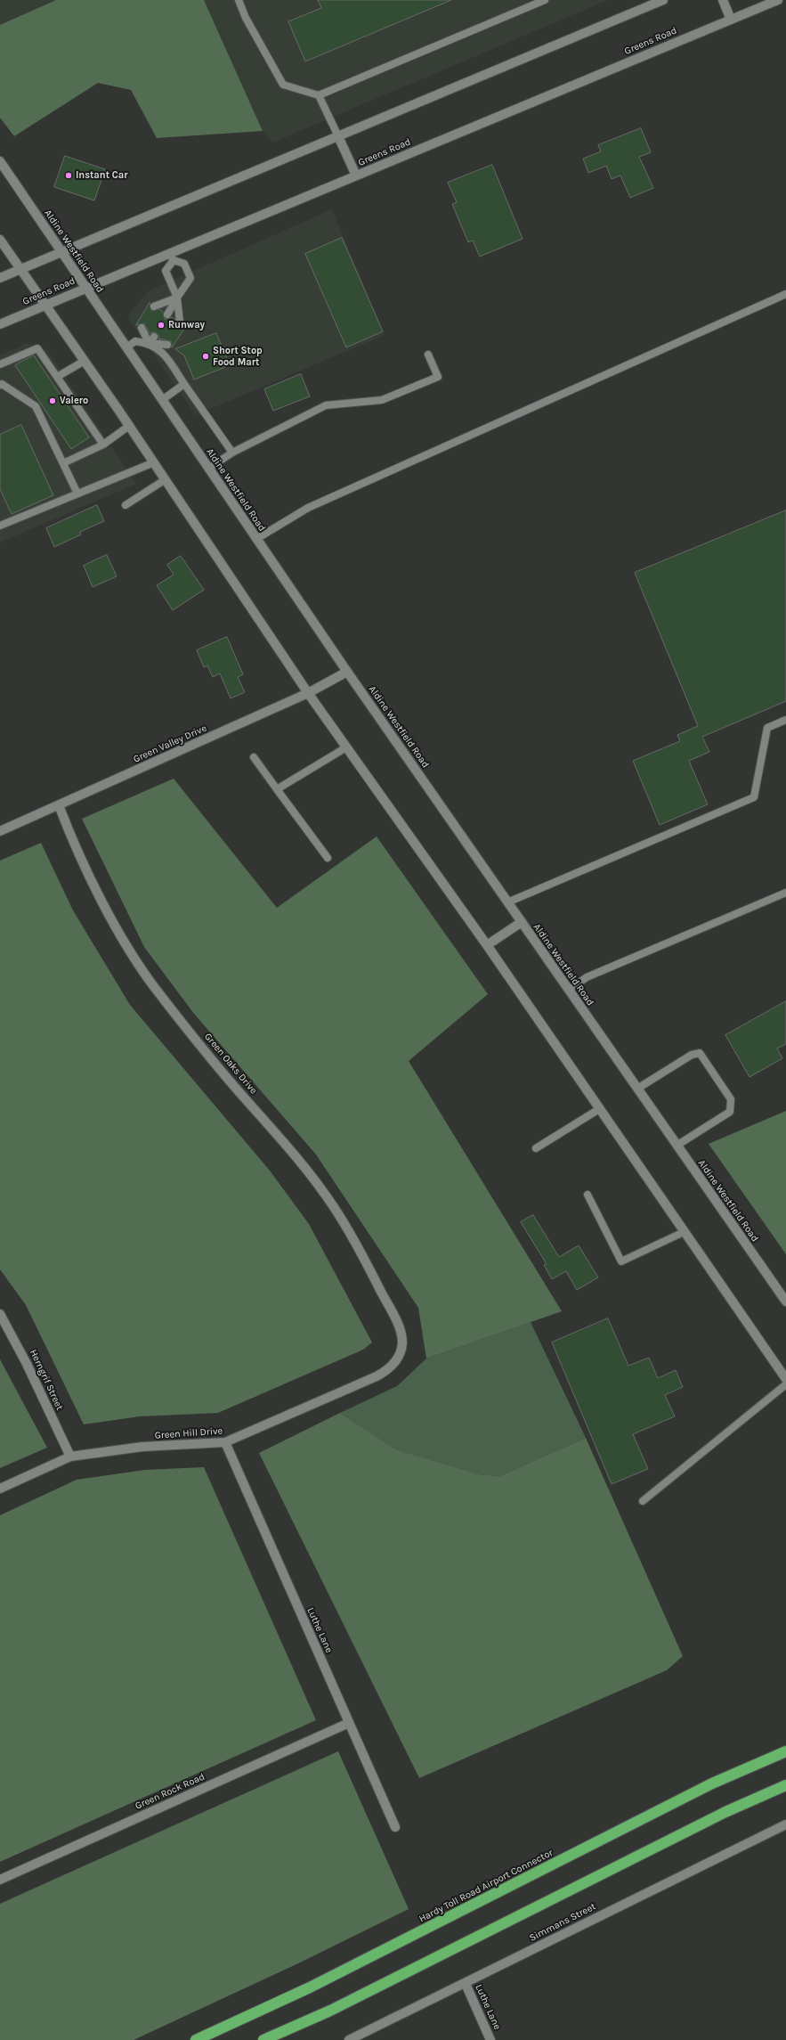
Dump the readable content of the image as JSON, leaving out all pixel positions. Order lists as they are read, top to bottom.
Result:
{
  "streets": {
    "highway": ["Hardy Toll Road Airport Connector"],
    "main road": [
      "Greens Road",
      "Aldine Westfield Road",
      "Green Valley Drive",
      "Green Oaks Drive",
      "Herngrif Street",
      "Green Hill Drive",
      "Luthe Lane",
      "Green Rock Road",
      "Simmans Street"
    ]
  },
  "crossings": [
    ["Greens Road", "Aldine Westfield Road"],
    ["Aldine Westfield Road", "Green Valley Drive"],
    ["Green Valley Drive", "Green Oaks Drive"],
    ["Green Oaks Drive", "Green Hill Drive"],
    ["Herngrif Street", "Green Hill Drive"],
    ["Green Hill Drive", "Luthe Lane"],
    ["Luthe Lane", "Green Rock Road"],
    ["Luthe Lane", "Simmans Street"]
  ],
  "places": [
    "Instant Car",
    "Runway",
    "Short Stop Food Mart",
    "Valero"
  ]
}
